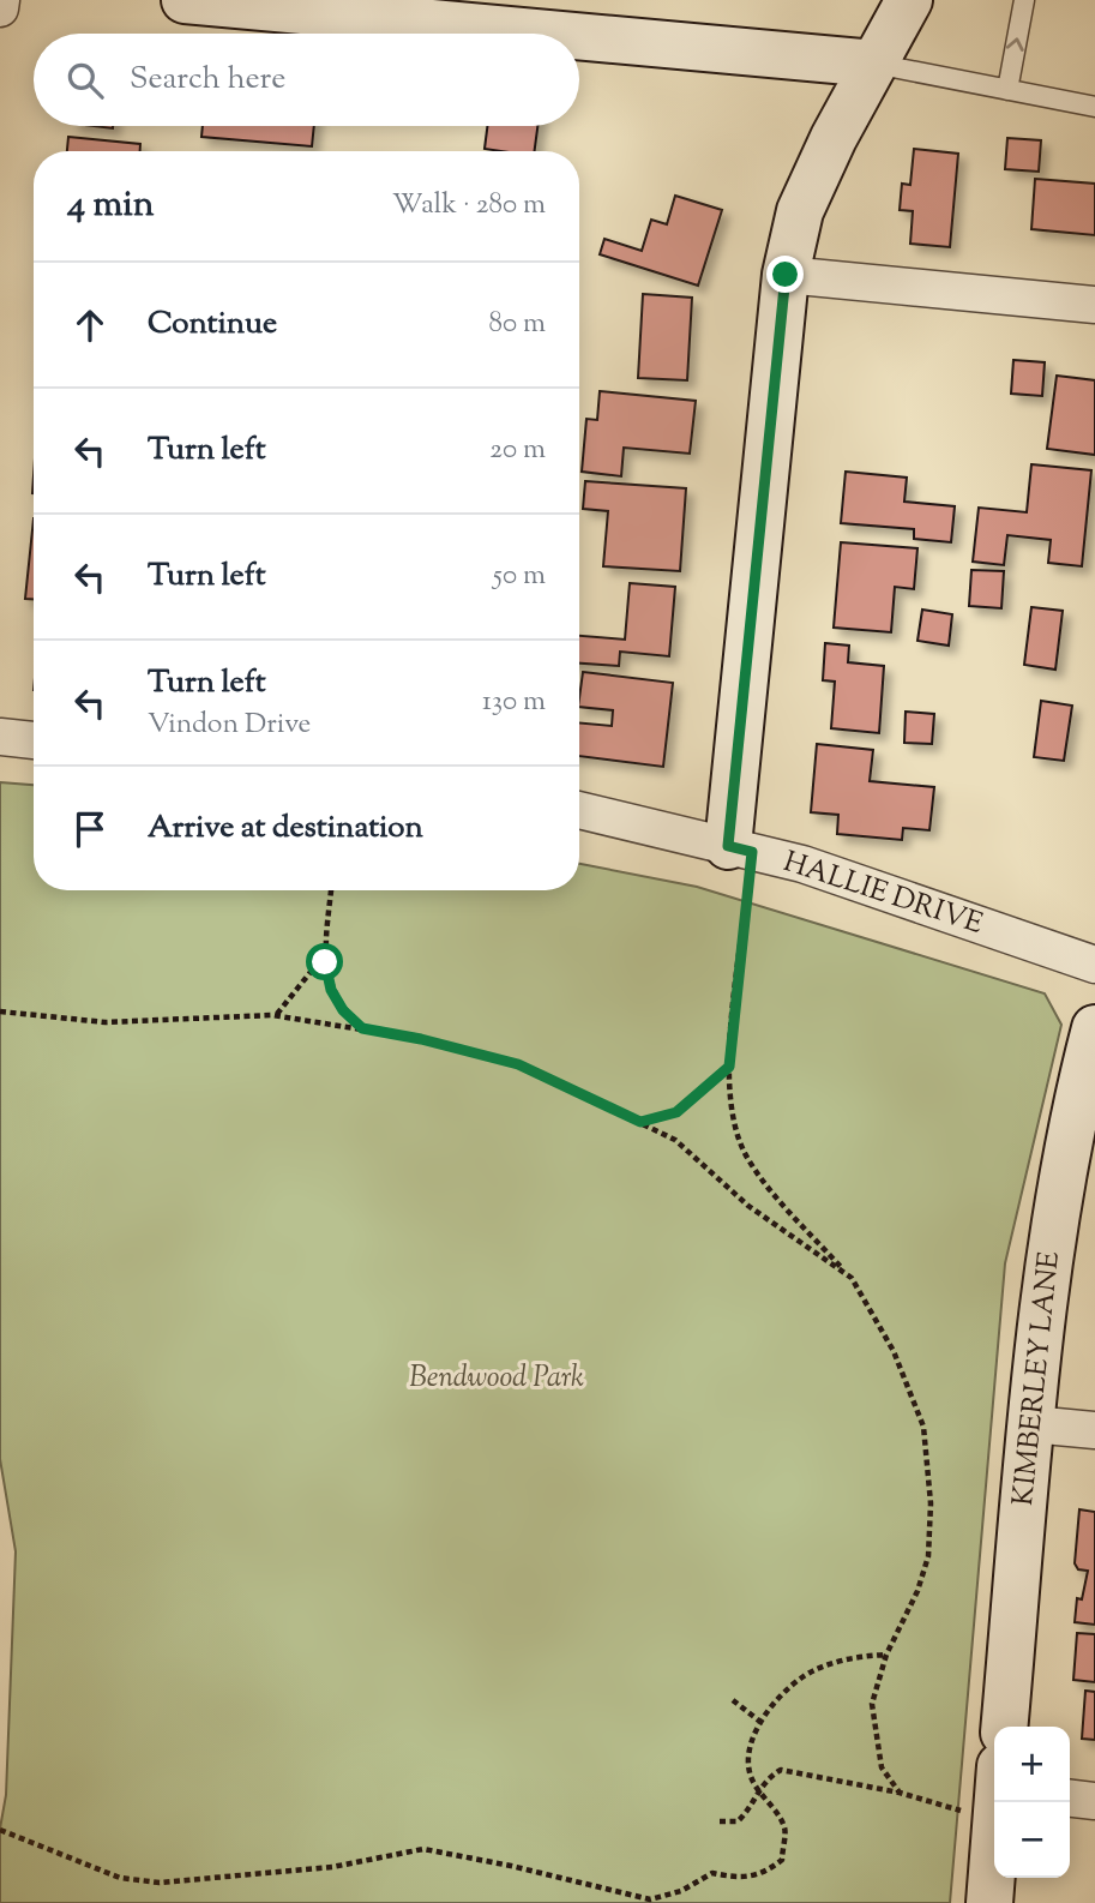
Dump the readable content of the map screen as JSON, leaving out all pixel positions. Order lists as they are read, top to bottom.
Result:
{
  "streets": {
    "street": ["HALLIE DRIVE", "KIMBERLEY LANE"]
  },
  "parks": ["Bendwood Park"],
  "page": {
    "search": "Search here",
    "heading": ["4 min", "Walk · 280 m"],
    "list": [
      ["Continue", "80 m"],
      ["Turn left", "20 m"],
      ["Turn left", "50 m"],
      ["Turn left", "Vindon Drive", "130 m"],
      "Arrive at destination"
    ],
    "map_buttons": ["+", "−"]
  }
}
